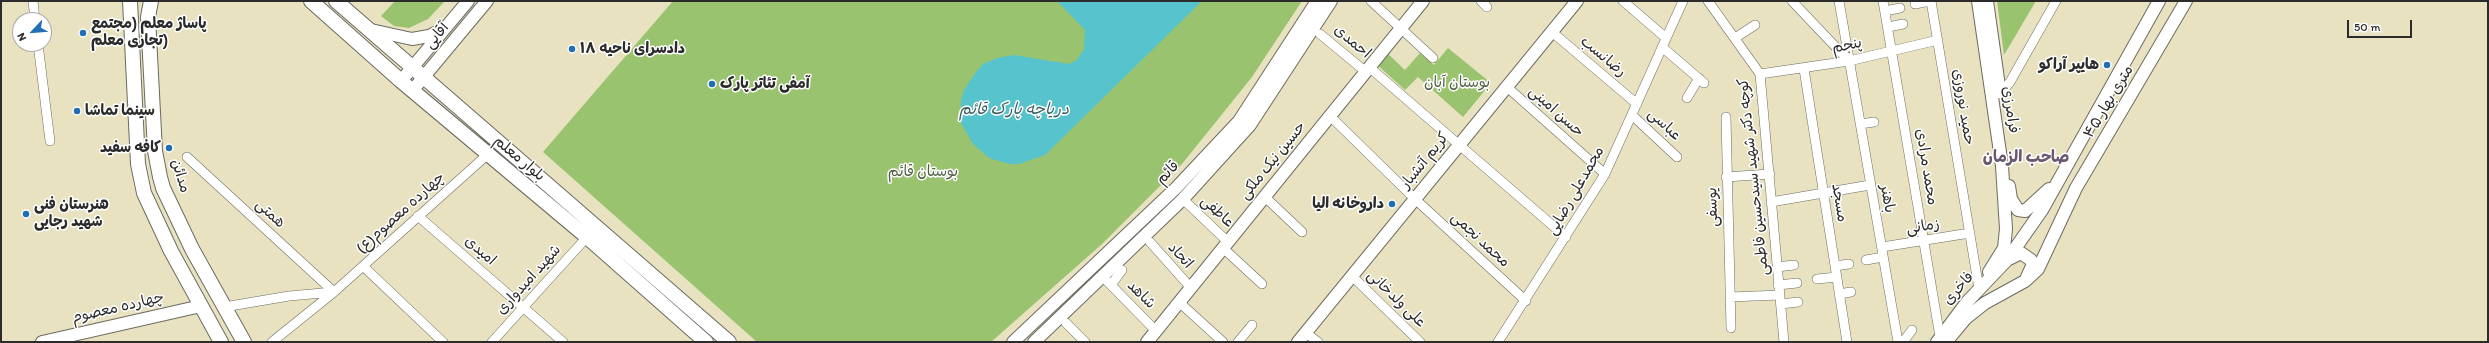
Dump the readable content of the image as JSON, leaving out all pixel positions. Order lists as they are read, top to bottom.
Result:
{
  "streets": {
    "main road": [
      "آقایی",
      "۴۵ متری بهار",
      "فرامرزی",
      "بلوار معلم",
      "حسین نیک ملکی",
      "کریم آتشبار",
      "قائم",
      "مدائن",
      "فاخری",
      "چهارده معصوم"
    ],
    "street": [
      "احمدی",
      "پنجم",
      "رضانسب",
      "حمید نوروزی",
      "حسن امینی",
      "عباسی",
      "محمد مرادی",
      "کوچه دکتر شهید سیدحسین فاطمی",
      "محمدعلی رضایی",
      "باهنر",
      "مسجد",
      "یوسفی",
      "عاطفی",
      "چهارده معصوم(ع)",
      "همتی",
      "زمانی",
      "محمد نجمی",
      "امیدی",
      "اتحاد",
      "شهيد امیدواری",
      "شاهد",
      "علی ولدخانی"
    ]
  },
  "crossings": [
    ["آقایی", "بلوار معلم"],
    ["احمدی", "حسین نیک ملکی"],
    ["احمدی", "کریم آتشبار"],
    ["احمدی", "محمدعلی رضایی"],
    ["پنجم", "حمید نوروزی"],
    ["پنجم", "محمد مرادی"],
    ["پنجم", "کوچه دکتر شهید سیدحسین فاطمی"],
    ["پنجم", "باهنر"],
    ["پنجم", "مسجد"],
    ["رضانسب", "کریم آتشبار"],
    ["رضانسب", "محمدعلی رضایی"],
    ["۴۵ متری بهار", "فرامرزی"],
    ["۴۵ متری بهار", "فاخری"],
    ["حمید نوروزی", "فرامرزی"],
    ["حمید نوروزی", "زمانی"],
    ["حمید نوروزی", "فاخری"],
    ["فرامرزی", "فاخری"],
    ["حسن امینی", "کریم آتشبار"],
    ["حسن امینی", "محمدعلی رضایی"],
    ["عباسی", "محمدعلی رضایی"],
    ["بلوار معلم", "چهارده معصوم(ع)"],
    ["بلوار معلم", "شهيد امیدواری"],
    ["حسین نیک ملکی", "عاطفی"],
    ["حسین نیک ملکی", "محمد نجمی"],
    ["حسین نیک ملکی", "اتحاد"],
    ["حسین نیک ملکی", "شاهد"],
    ["کریم آتشبار", "محمد نجمی"],
    ["کریم آتشبار", "علی ولدخانی"],
    ["محمد مرادی", "زمانی"],
    ["محمد مرادی", "فاخری"],
    ["محمدعلی رضایی", "محمد نجمی"],
    ["باهنر", "زمانی"],
    ["چهارده معصوم(ع)", "همتی"],
    ["چهارده معصوم(ع)", "امیدی"],
    ["امیدی", "شهيد امیدواری"]
  ],
  "districts": ["صاحب الزمان"],
  "water": ["دریاچه پارک قائم"],
  "parks": ["بوستان آبان", "بوستان قائم"],
  "places": [
    "پاساژ معلم (مجتمع تجاری معلم)",
    "دادسرای ناحیه ۱۸",
    "هایپر آراکو",
    "آمفی تئاتر پارک",
    "سینما تماشا",
    "کافه سفید",
    "داروخانه الیا",
    "هنرستان فنی شهید رجایی"
  ],
  "scale_bar": "50 m",
  "north": "bottom left"
}
